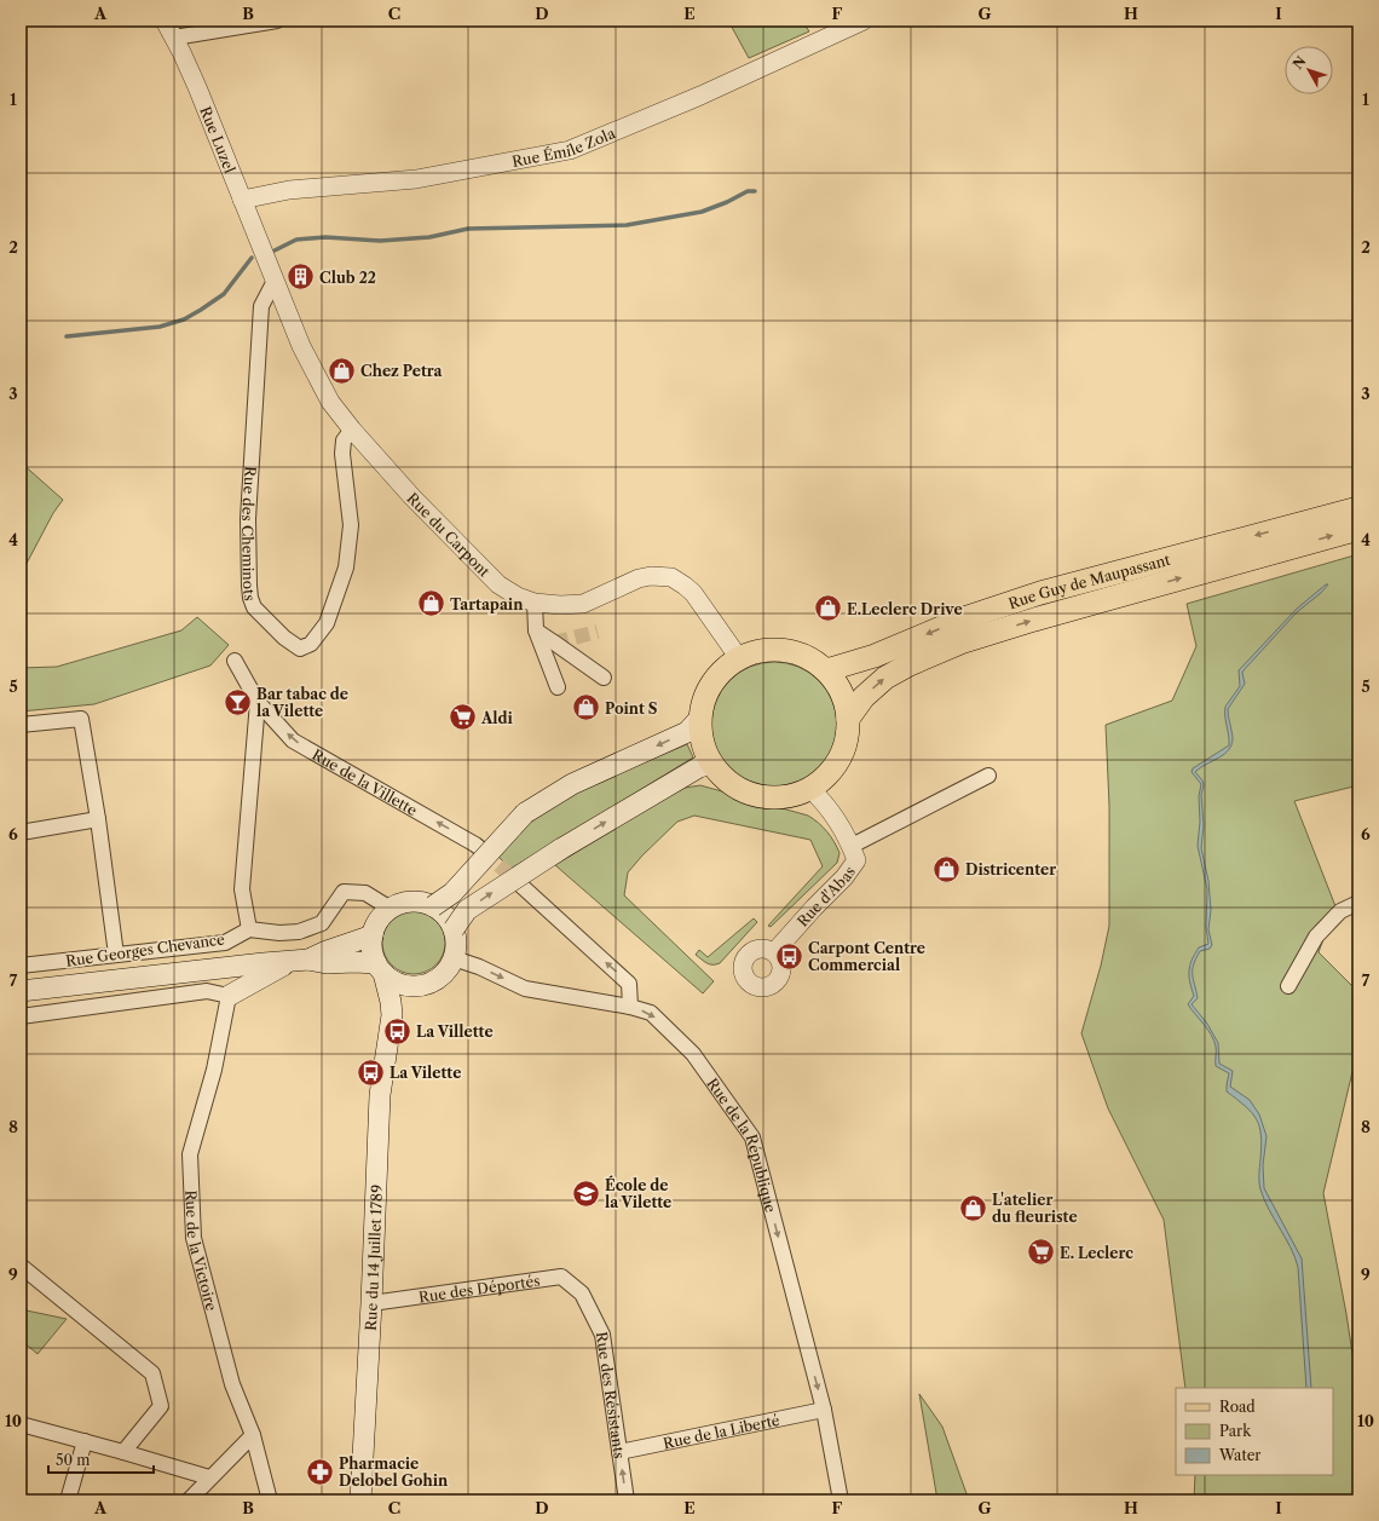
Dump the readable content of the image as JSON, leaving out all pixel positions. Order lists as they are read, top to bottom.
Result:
{
  "streets": {
    "main road": ["Rue Guy de Maupassant", "Rue du 14 Juillet 1789"],
    "street": [
      "Rue Luzel",
      "Rue Émile Zola",
      "Rue des Cheminots",
      "Rue du Carpont",
      "Rue de la Villette",
      "Rue d'Abas",
      "Rue Georges Chevance",
      "Rue de la République",
      "Rue de la Victoire",
      "Rue des Déportés",
      "Rue des Résistants",
      "Rue de la Liberté"
    ]
  },
  "crossings": [
    ["Rue Luzel", "Rue Émile Zola"],
    ["Rue Luzel", "Rue du Carpont"],
    ["Rue des Cheminots", "Rue du Carpont"],
    ["Rue du Carpont", "Rue Guy de Maupassant"],
    ["Rue du Carpont", "Rue d'Abas"],
    ["Rue Guy de Maupassant", "Rue d'Abas"],
    ["Rue de la République", "Rue du 14 Juillet 1789"],
    ["Rue de la République", "Rue de la Liberté"],
    ["Rue du 14 Juillet 1789", "Rue des Déportés"],
    ["Rue des Déportés", "Rue des Résistants"],
    ["Rue des Résistants", "Rue de la Liberté"]
  ],
  "one_way": ["Rue de la Villette", "Rue de la République"],
  "places": {
    "building": ["Club 22"],
    "shop": [
      "Chez Petra",
      "Tartapain",
      "E.Leclerc Drive",
      "Point S",
      "Districenter",
      "L'atelier du fleuriste"
    ],
    "bar": ["Bar tabac de la Vilette"],
    "supermarket": ["Aldi", "E. Leclerc"],
    "bus stop": ["Carpont Centre Commercial", "La Villette", "La Vilette"],
    "school or university": ["École de la Vilette"],
    "pharmacy": ["Pharmacie Delobel Gohin"]
  },
  "legend": ["Road", "Park", "Water"],
  "scale_bar": "50 m",
  "north": "top left",
  "grid": {
    "columns": [
      "A",
      "B",
      "C",
      "D",
      "E",
      "F",
      "G",
      "H",
      "I"
    ],
    "rows": [
      "1",
      "2",
      "3",
      "4",
      "5",
      "6",
      "7",
      "8",
      "9",
      "10"
    ]
  }
}
